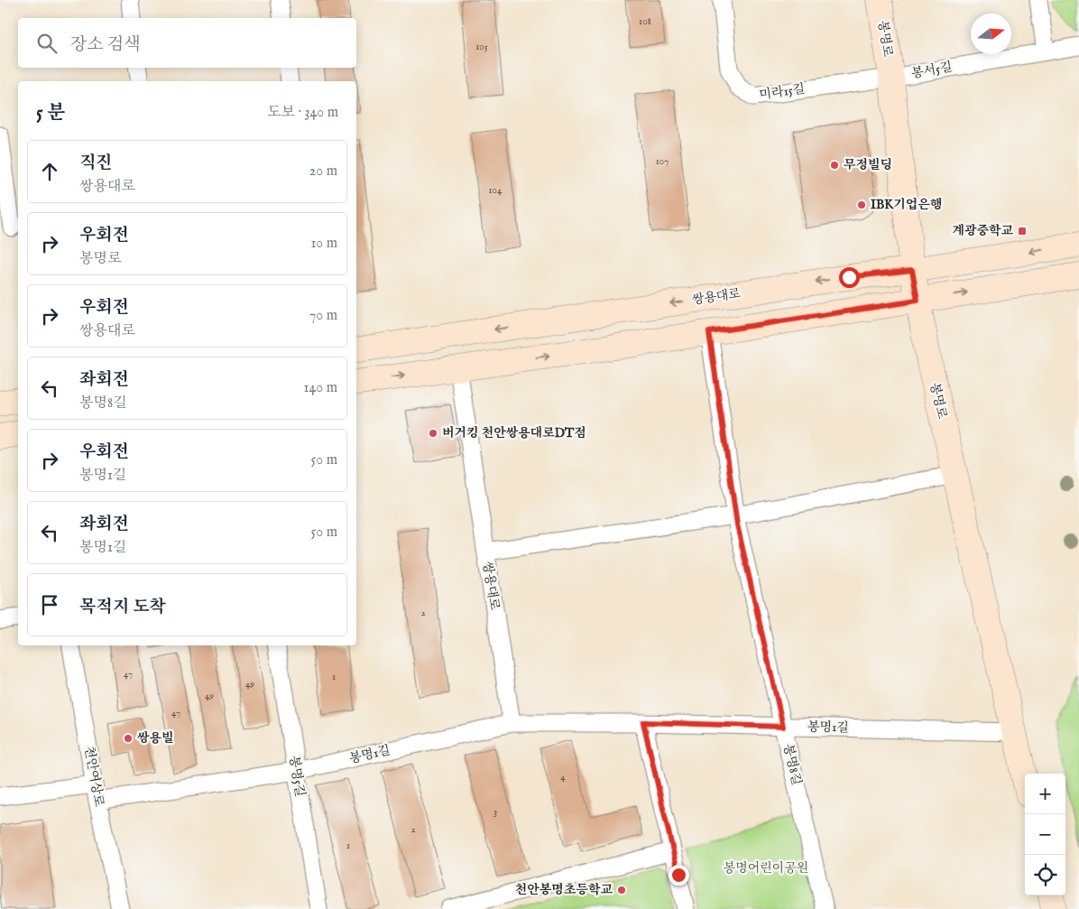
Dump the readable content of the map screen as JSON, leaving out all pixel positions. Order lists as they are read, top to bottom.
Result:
{
  "streets": {
    "main road": ["봉명로", "쌍용대로"],
    "street": [
      "봉서5길",
      "미라15길",
      "봉명1길",
      "봉명8길",
      "천안여상로",
      "봉명5길"
    ]
  },
  "crossings": [
    ["봉명로", "봉서5길"],
    ["봉명로", "미라15길"],
    ["봉명로", "쌍용대로"],
    ["봉명로", "봉명1길"],
    ["봉서5길", "미라15길"],
    ["쌍용대로", "봉명1길"],
    ["봉명1길", "봉명8길"],
    ["봉명1길", "천안여상로"],
    ["봉명1길", "봉명5길"]
  ],
  "parks": ["봉명어린이공원"],
  "places": {
    "other": [
      "무정빌딩",
      "IBK기업은행",
      "버거킹 천안쌍용대로DT점",
      "쌍용빌",
      "천안봉명초등학교"
    ],
    "transit": ["계광중학교"]
  },
  "house_numbers": [
    "108",
    "105",
    "107",
    "104",
    "2",
    "47",
    "1",
    "49",
    "49",
    "47",
    "4",
    "3",
    "2",
    "1"
  ],
  "north": "right",
  "page": {
    "search": "장소 검색",
    "heading": ["5 분", "도보 · 340 m"],
    "list": [
      ["직진", "쌍용대로", "20 m"],
      ["우회전", "봉명로", "10 m"],
      ["우회전", "쌍용대로", "70 m"],
      ["좌회전", "봉명8길", "140 m"],
      ["우회전", "봉명1길", "50 m"],
      ["좌회전", "봉명1길", "50 m"],
      "목적지 도착"
    ],
    "map_buttons": ["+", "−"]
  }
}
